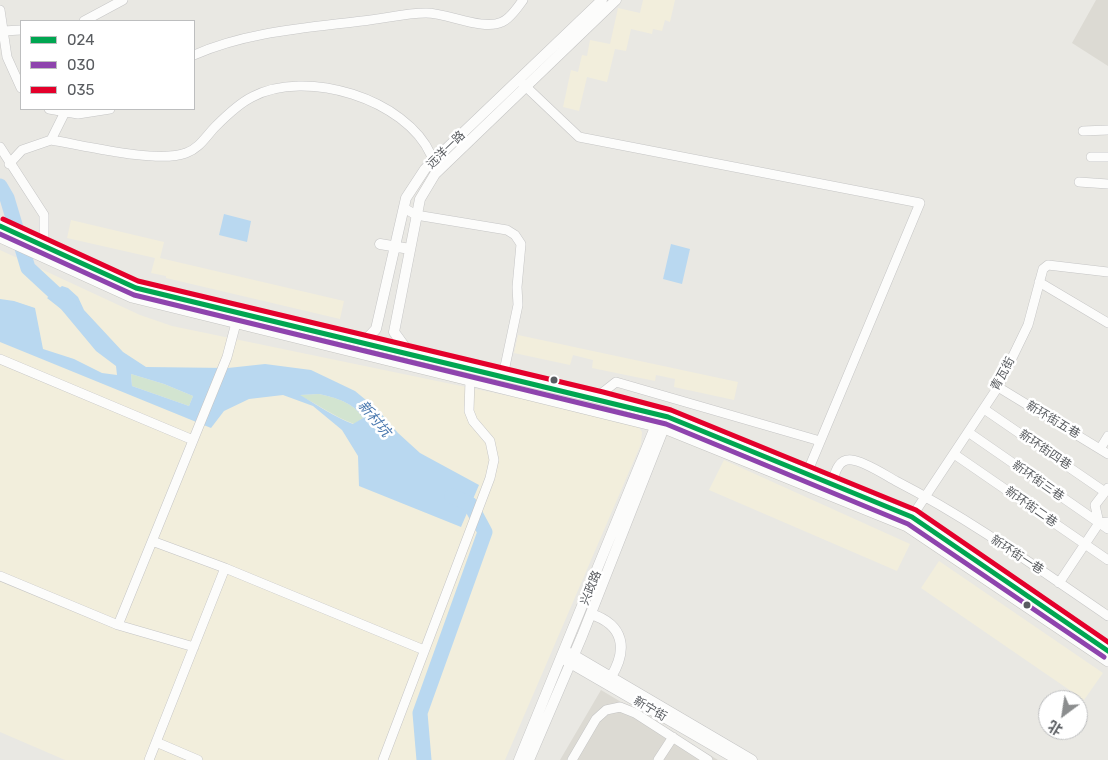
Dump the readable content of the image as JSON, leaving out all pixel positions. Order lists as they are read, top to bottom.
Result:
{
  "streets": {
    "street": [
      "远洋一路",
      "青瓦街",
      "新环街五巷",
      "新环街四巷",
      "新环街三巷",
      "新环街二巷",
      "新环街一巷",
      "兴政路",
      "新宁街"
    ]
  },
  "crossings": [
    ["青瓦街", "新环街五巷"],
    ["青瓦街", "新环街四巷"],
    ["青瓦街", "新环街三巷"],
    ["青瓦街", "新环街二巷"],
    ["青瓦街", "新环街一巷"],
    ["兴政路", "新宁街"]
  ],
  "water": ["新村坑"],
  "lines": ["transit line 035", "transit line 024", "transit line 030"],
  "legend": ["024", "030", "035"],
  "north": "bottom left"
}
